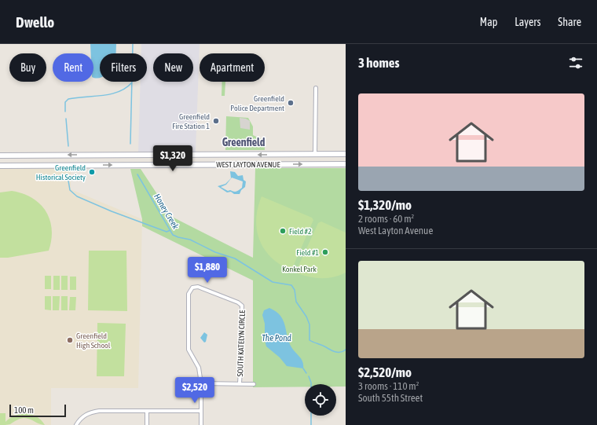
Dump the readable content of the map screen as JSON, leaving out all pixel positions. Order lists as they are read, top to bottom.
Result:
{
  "streets": {
    "main road": ["WEST LAYTON AVENUE"],
    "street": ["SOUTH KATELYN CIRCLE"]
  },
  "districts": ["Greenfield"],
  "water": ["Honey Creek", "The Pond"],
  "parks": ["Konkel Park"],
  "places": [
    "Greenfield Police Department",
    "Greenfield Fire Station 1",
    "Greenfield Historical Society",
    "Field #2",
    "Field #1",
    "Greenfield High School"
  ],
  "scale_bar": "100 m",
  "page": {
    "header": "Dwello",
    "nav": ["Map", "Layers", "Share"],
    "heading": "3 homes",
    "chip": [
      "Buy",
      "Rent",
      "Filters",
      "New",
      "Apartment"
    ],
    "list": [
      {
        "name": "$1,320/mo",
        "note": "2 rooms · 60 m² · West Layton Avenue"
      },
      {
        "name": "$2,520/mo",
        "note": "3 rooms · 110 m² · South 55th Street"
      }
    ],
    "price": ["$1,320", "$1,880", "$2,520"],
    "scale": "100 m"
  }
}
